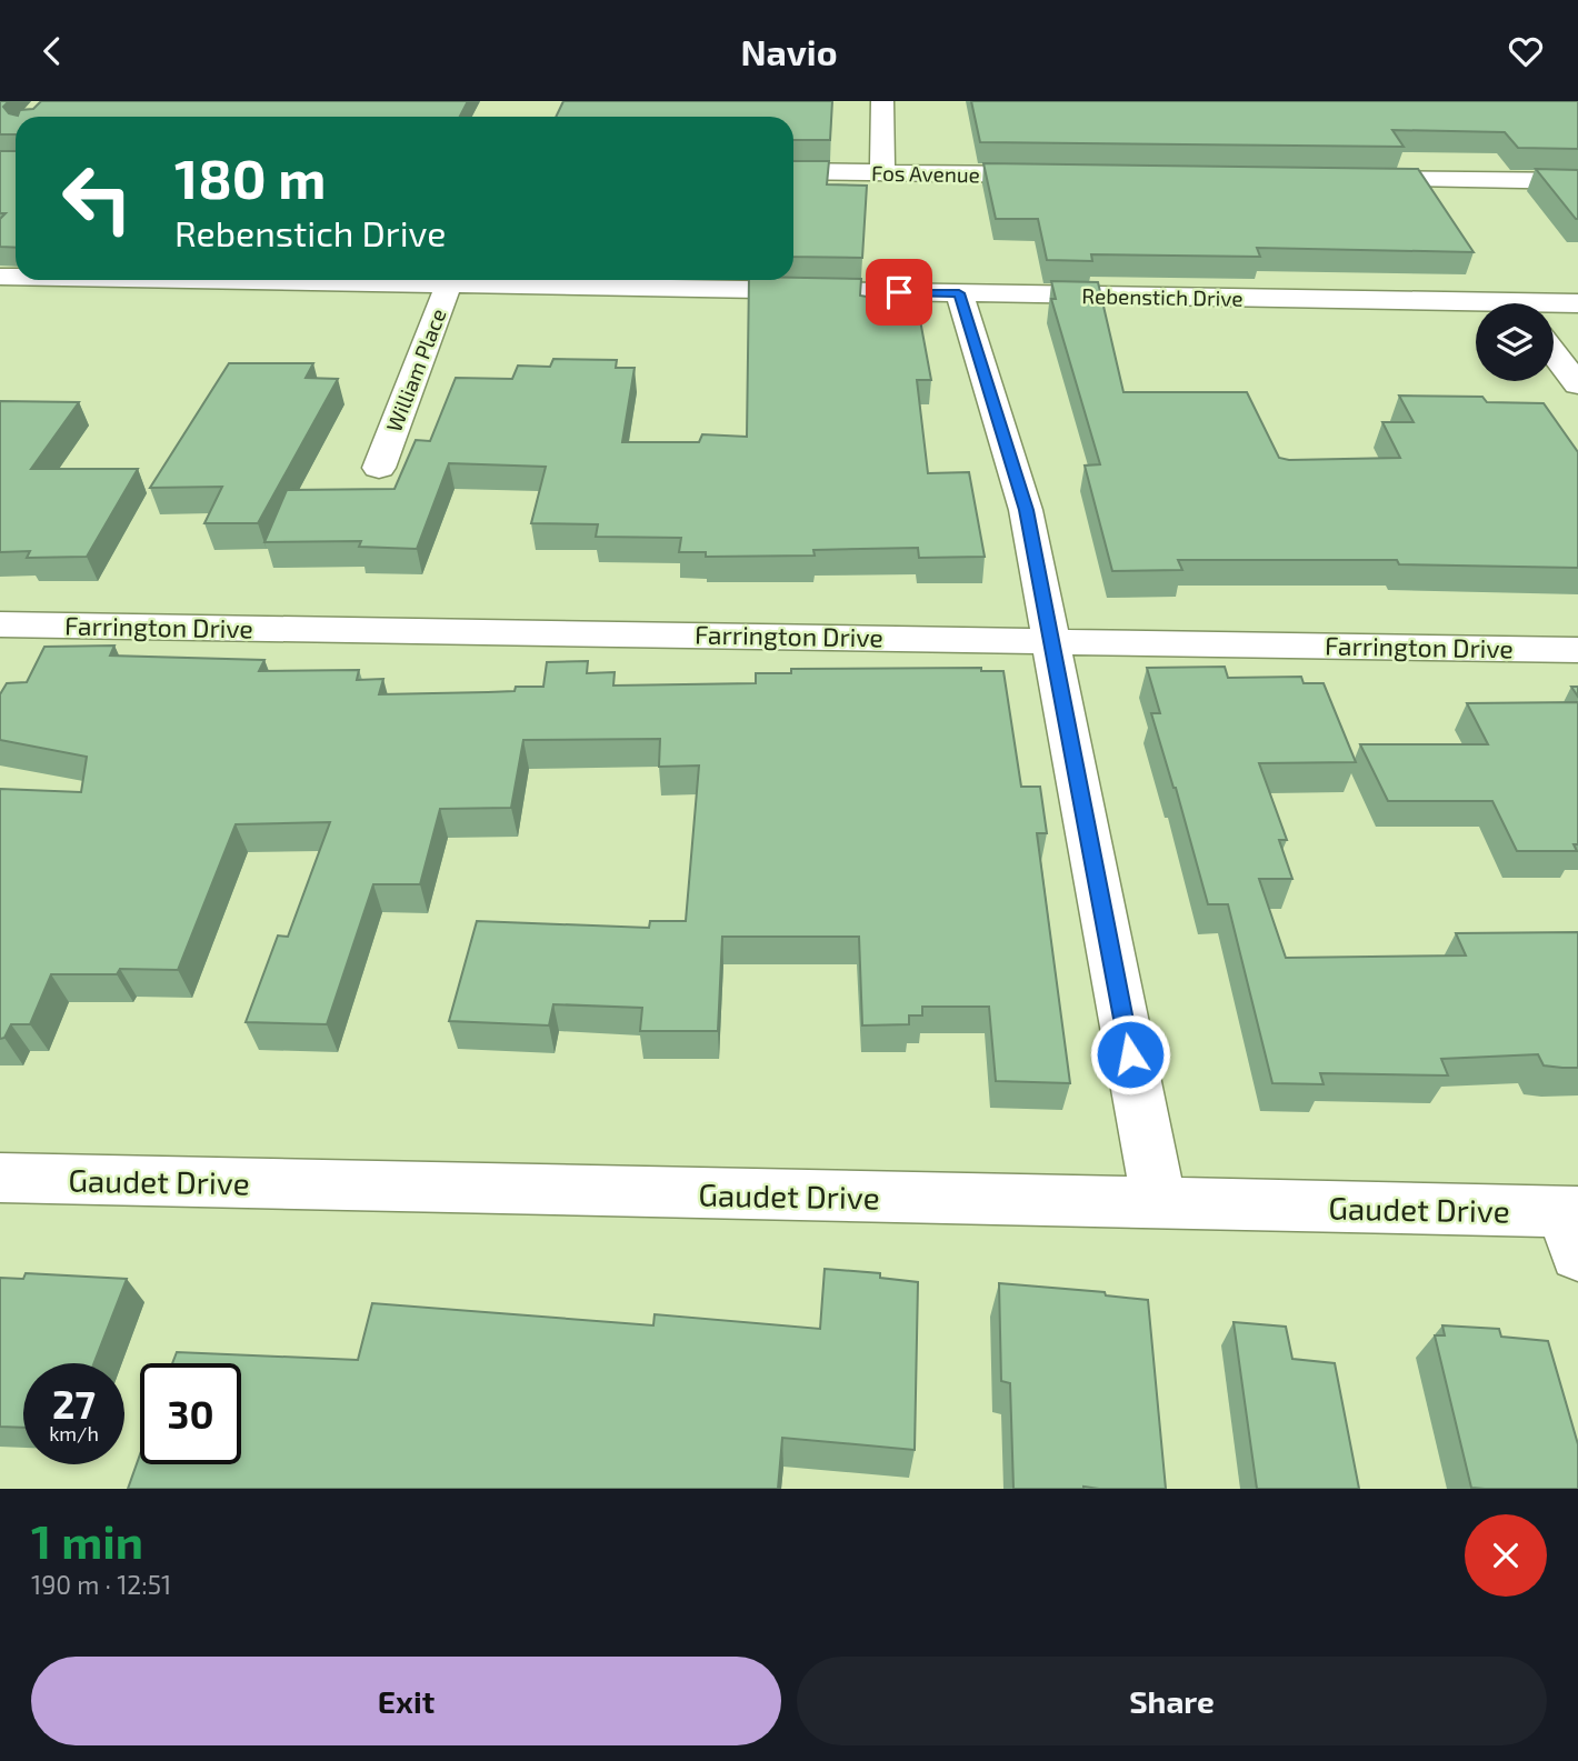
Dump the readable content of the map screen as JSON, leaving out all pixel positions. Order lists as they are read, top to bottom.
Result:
{
  "streets": {
    "street": [
      "Fos Avenue",
      "Rebenstich Drive",
      "William Place",
      "Farrington Drive",
      "Gaudet Drive"
    ]
  },
  "page": {
    "header": "Navio",
    "turn": ["180 m", "Rebenstich Drive"],
    "speed": "27 km/h",
    "limit": "30",
    "heading": ["1 min", "190 m · 12:51"],
    "buttons": ["Exit", "Share"]
  }
}
